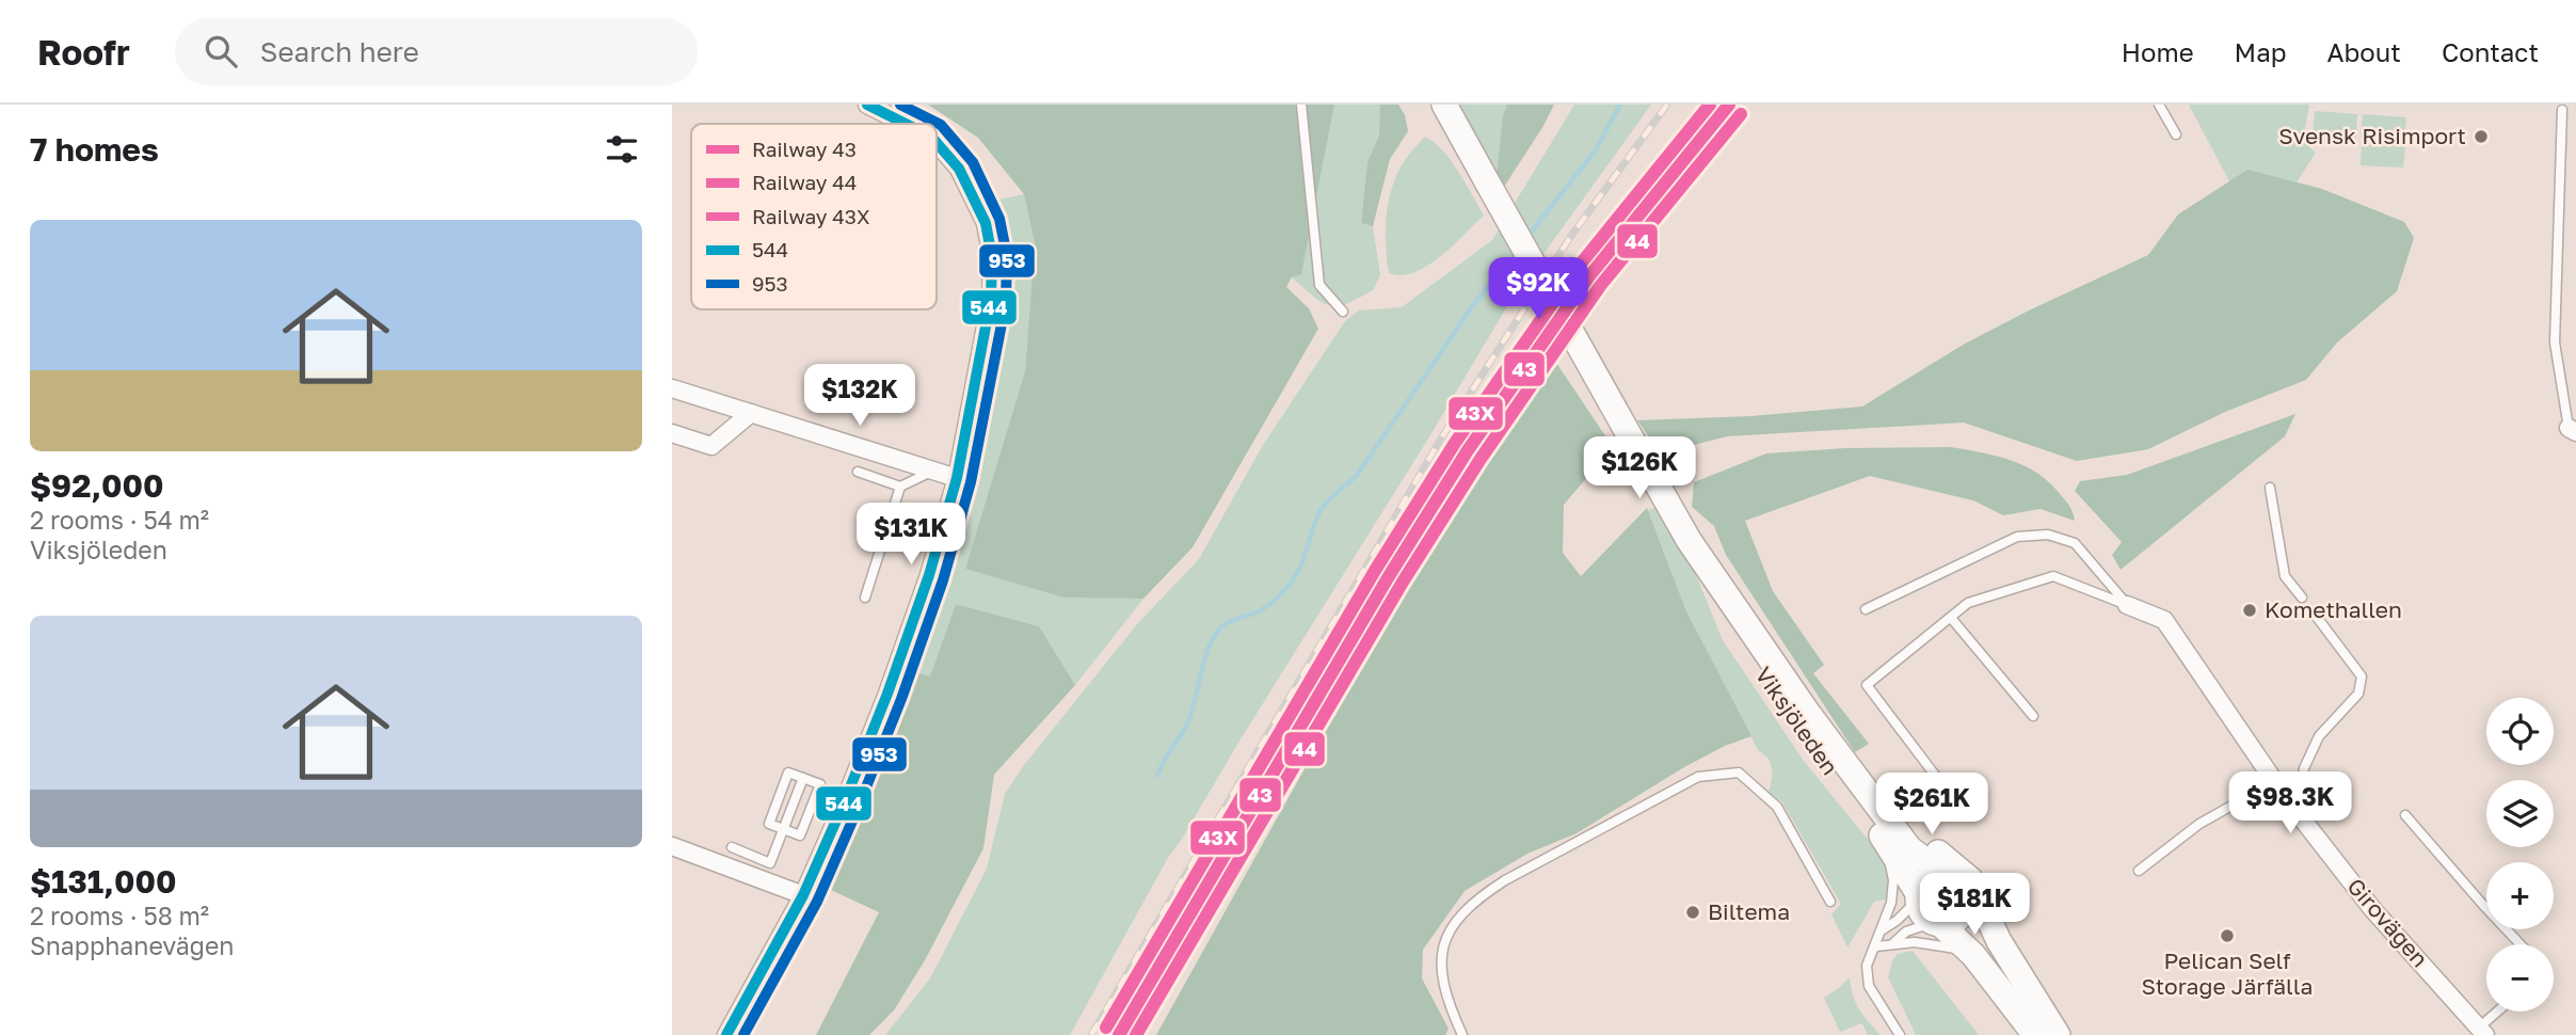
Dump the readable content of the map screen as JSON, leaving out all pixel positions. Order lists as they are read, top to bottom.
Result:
{
  "streets": {
    "main road": ["Viksjöleden"],
    "street": ["Girovägen"]
  },
  "places": [
    "Svensk Risimport",
    "Komethallen",
    "Biltema",
    "Pelican Self Storage Järfälla"
  ],
  "lines": [
    "rail line 43",
    "rail line 43X",
    "transit line 544",
    "transit line 953",
    "rail line 44"
  ],
  "legend": [
    "Railway 43",
    "Railway 44",
    "Railway 43X",
    "544",
    "953"
  ],
  "page": {
    "header": "Roofr",
    "search": "Search here",
    "nav": [
      "Home",
      "Map",
      "About",
      "Contact"
    ],
    "heading": "7 homes",
    "list": [
      {
        "name": "$92,000",
        "note": "2 rooms · 54 m² · Viksjöleden"
      },
      {
        "name": "$131,000",
        "note": "2 rooms · 58 m² · Snapphanevägen"
      }
    ],
    "price": [
      "$92K",
      "$132K",
      "$126K",
      "$131K",
      "$98.3K",
      "$261K",
      "$181K"
    ],
    "map_buttons": ["+", "−"]
  }
}
